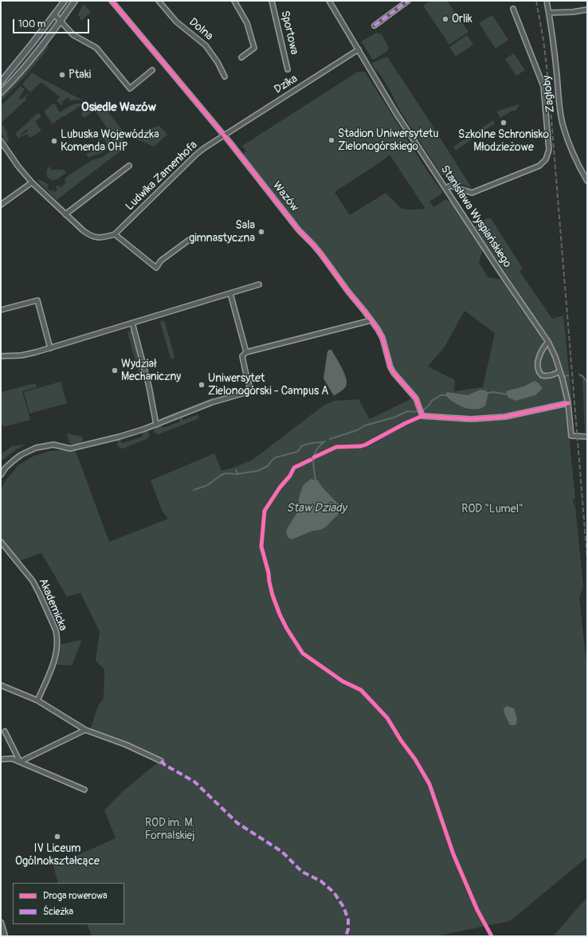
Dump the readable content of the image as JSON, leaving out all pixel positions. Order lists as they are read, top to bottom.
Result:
{
  "streets": {
    "street": [
      "Dolna",
      "Sportowa",
      "Dzika",
      "Zagłoby",
      "Ludwika Zamenhofa",
      "Wazów",
      "Stanisława Wyspiańskiego",
      "Akademicka"
    ]
  },
  "crossings": [
    ["Dzika", "Ludwika Zamenhofa"],
    ["Dzika", "Wazów"],
    ["Dzika", "Stanisława Wyspiańskiego"],
    ["Ludwika Zamenhofa", "Wazów"],
    ["Wazów", "Stanisława Wyspiańskiego"]
  ],
  "districts": ["Osiedle Wazów"],
  "water": ["Staw Dziady"],
  "parks": ["ROD \"Lumel\"", "ROD im. M. Fornalskiej"],
  "places": [
    "Orlik",
    "Ptaki",
    "Szkolne Schronisko Młodzieżowe",
    "Stadion Uniwersytetu Zielonogórskiego",
    "Lubuska Wojewódzka Komenda OHP",
    "Sala gimnastyczna",
    "Wydział Mechaniczny",
    "Uniwersytet Zielonogórski - Campus A",
    "IV Liceum Ogólnokształcące"
  ],
  "legend": ["Droga rowerowa", "Ścieżka"],
  "scale_bar": "100 m"
}
